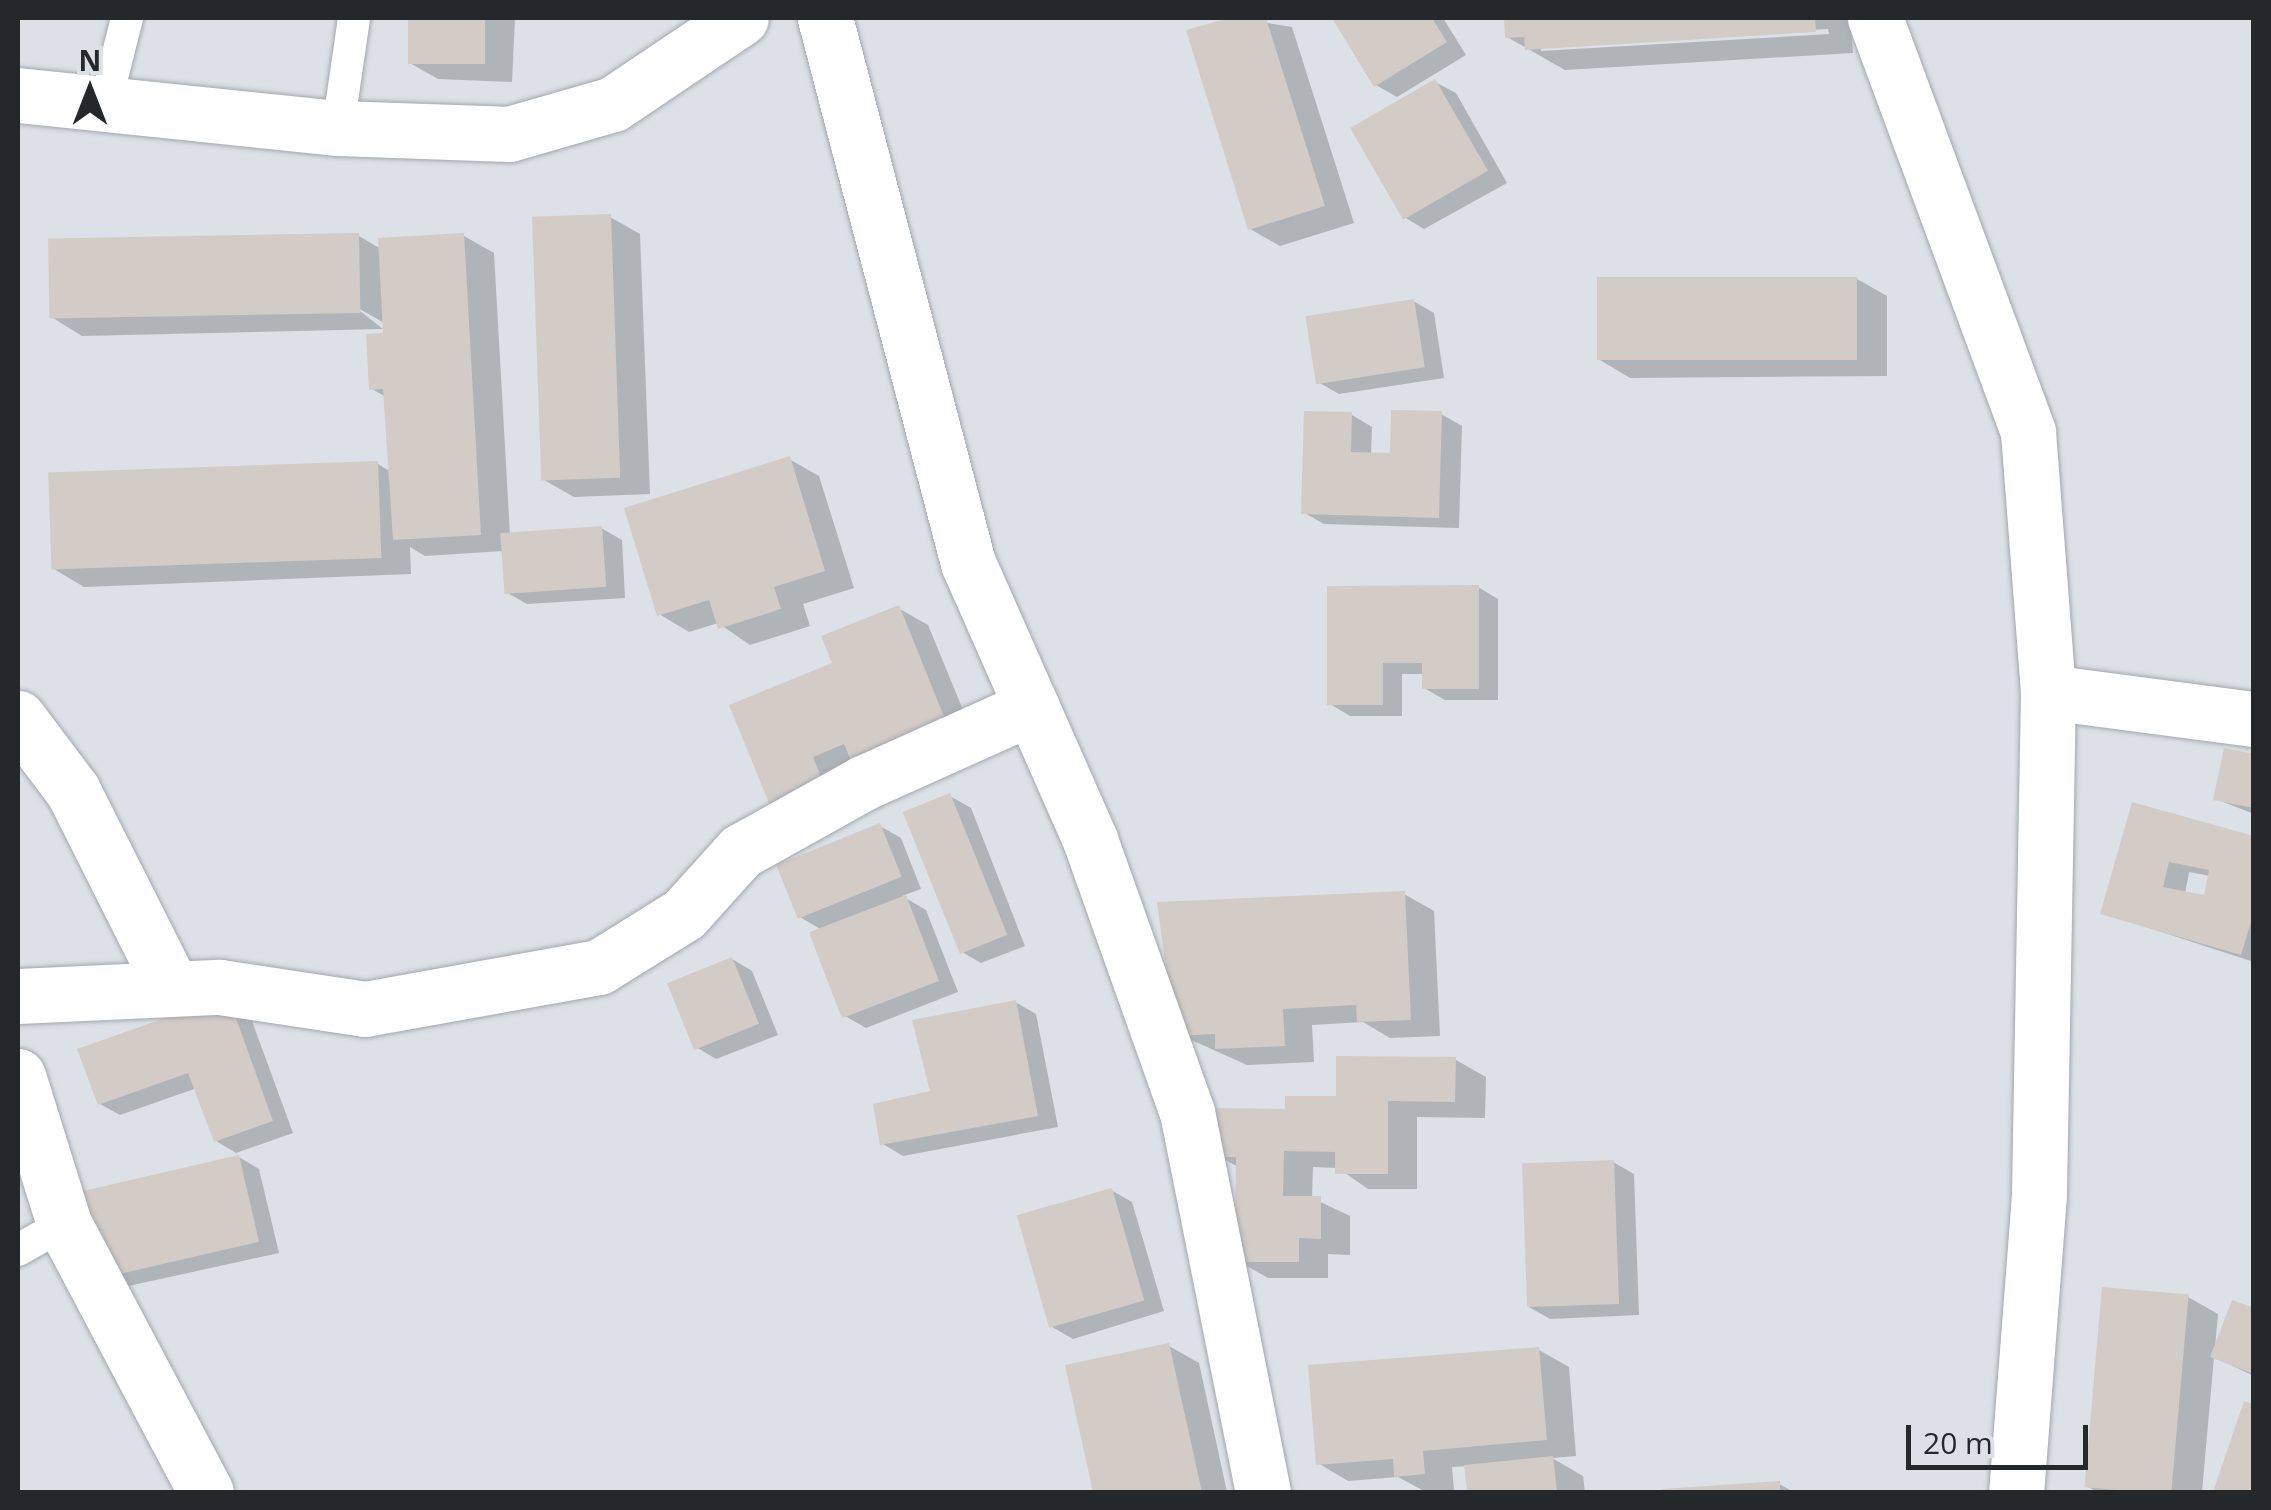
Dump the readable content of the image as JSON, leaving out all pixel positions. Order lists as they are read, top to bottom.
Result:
{
  "scale_bar": "20 m",
  "north": "top"
}
